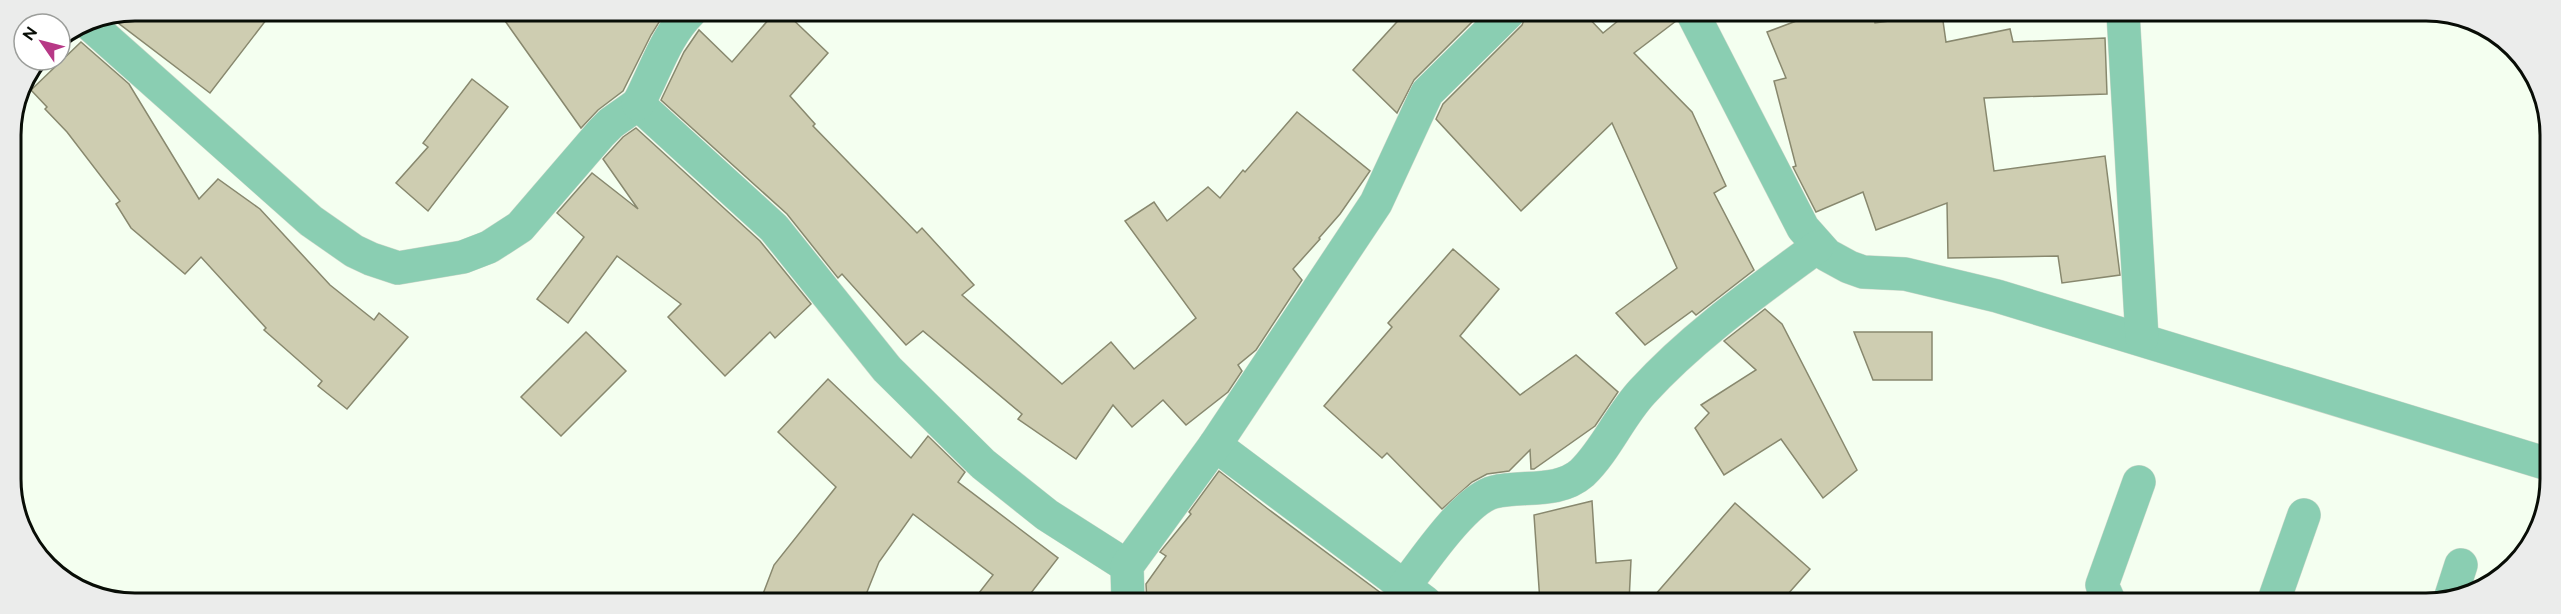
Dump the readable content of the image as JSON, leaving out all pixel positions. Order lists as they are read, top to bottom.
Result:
{
  "north": "top left"
}
